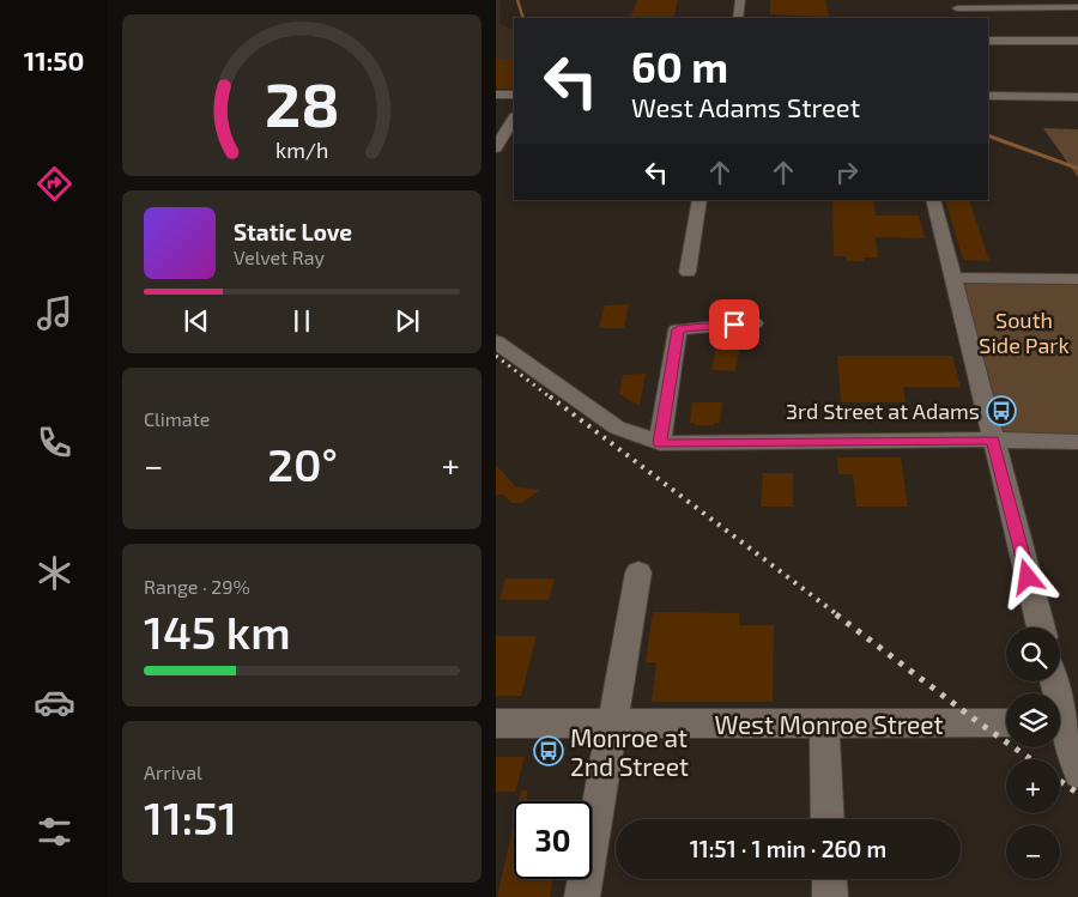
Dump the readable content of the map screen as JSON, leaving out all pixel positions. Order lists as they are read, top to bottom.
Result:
{
  "streets": {
    "street": ["West Monroe Street"]
  },
  "parks": ["South Side Park"],
  "places": {
    "bus stop": ["3rd Street at Adams", "Monroe at 2nd Street"]
  },
  "page": {
    "tabs": "11:50",
    "turn": ["60 m", "West Adams Street"],
    "song": ["Static Love", "Velvet Ray"],
    "tile": [
      "Climate",
      ["Range · 29%", "145 km"],
      ["Arrival", "11:51"]
    ],
    "heat": ["−", "20°", "+"],
    "map_buttons": ["+", "−"],
    "limit": "30",
    "trip": "11:51 · 1 min · 260 m",
    "gauge": ["28", "km/h"]
  }
}
